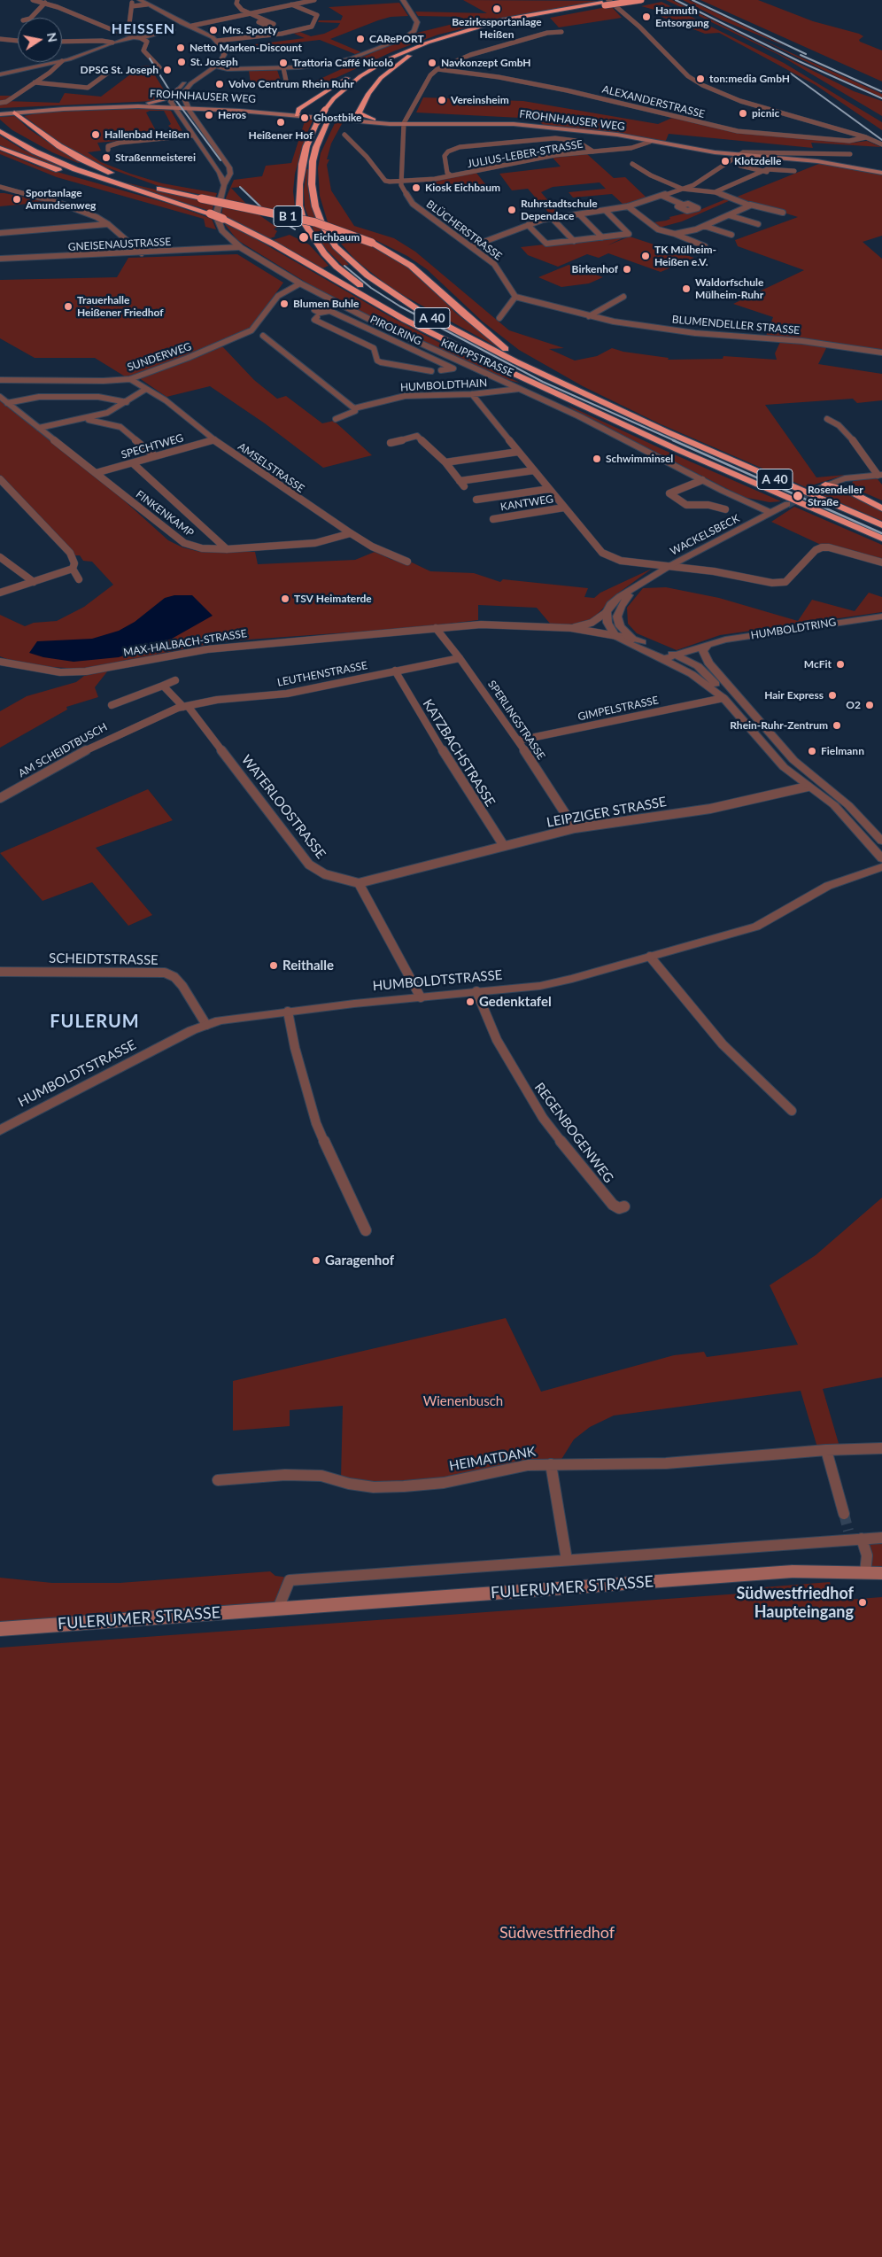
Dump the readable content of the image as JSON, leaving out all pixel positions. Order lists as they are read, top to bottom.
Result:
{
  "streets": {
    "highway": ["B 1", "A 40"],
    "main road": ["FROHNHAUSER WEG", "FULERUMER STRASSE"],
    "street": [
      "ALEXANDERSTRASSE",
      "JULIUS-LEBER-STRASSE",
      "BLÜCHERSTRASSE",
      "GNEISENAUSTRASSE",
      "BLUMENDELLER STRASSE",
      "PIROLRING",
      "SUNDERWEG",
      "KRUPPSTRASSE",
      "HUMBOLDTHAIN",
      "SPECHTWEG",
      "AMSELSTRASSE",
      "KANTWEG",
      "FINKENKAMP",
      "WACKELSBECK",
      "HUMBOLDTRING",
      "MAX-HALBACH-STRASSE",
      "LEUTHENSTRASSE",
      "GIMPELSTRASSE",
      "SPERLINGSTRASSE",
      "AM SCHEIDTBUSCH",
      "KATZBACHSTRASSE",
      "WATERLOOSTRASSE",
      "LEIPZIGER STRASSE",
      "SCHEIDTSTRASSE",
      "HUMBOLDTSTRASSE",
      "REGENBOGENWEG",
      "HEIMATDANK"
    ]
  },
  "crossings": [
    ["FROHNHAUSER WEG", "JULIUS-LEBER-STRASSE"],
    ["FROHNHAUSER WEG", "BLÜCHERSTRASSE"],
    ["JULIUS-LEBER-STRASSE", "BLÜCHERSTRASSE"],
    ["B 1", "A 40"],
    ["BLÜCHERSTRASSE", "BLUMENDELLER STRASSE"],
    ["GNEISENAUSTRASSE", "KRUPPSTRASSE"],
    ["SUNDERWEG", "KRUPPSTRASSE"],
    ["SUNDERWEG", "AMSELSTRASSE"],
    ["KRUPPSTRASSE", "HUMBOLDTHAIN"],
    ["KRUPPSTRASSE", "WACKELSBECK"],
    ["SPECHTWEG", "AMSELSTRASSE"],
    ["SPECHTWEG", "FINKENKAMP"],
    ["AMSELSTRASSE", "FINKENKAMP"],
    ["WACKELSBECK", "MAX-HALBACH-STRASSE"],
    ["HUMBOLDTRING", "MAX-HALBACH-STRASSE"],
    ["MAX-HALBACH-STRASSE", "GIMPELSTRASSE"],
    ["MAX-HALBACH-STRASSE", "SPERLINGSTRASSE"],
    ["MAX-HALBACH-STRASSE", "LEIPZIGER STRASSE"],
    ["LEUTHENSTRASSE", "SPERLINGSTRASSE"],
    ["LEUTHENSTRASSE", "AM SCHEIDTBUSCH"],
    ["LEUTHENSTRASSE", "KATZBACHSTRASSE"],
    ["LEUTHENSTRASSE", "WATERLOOSTRASSE"],
    ["GIMPELSTRASSE", "SPERLINGSTRASSE"],
    ["SPERLINGSTRASSE", "LEIPZIGER STRASSE"],
    ["AM SCHEIDTBUSCH", "WATERLOOSTRASSE"],
    ["KATZBACHSTRASSE", "LEIPZIGER STRASSE"],
    ["WATERLOOSTRASSE", "LEIPZIGER STRASSE"],
    ["SCHEIDTSTRASSE", "HUMBOLDTSTRASSE"],
    ["HUMBOLDTSTRASSE", "REGENBOGENWEG"],
    ["HEIMATDANK", "FULERUMER STRASSE"]
  ],
  "districts": ["HEISSEN", "FULERUM"],
  "parks": ["Wienenbusch", "Südwestfriedhof"],
  "places": [
    "Bezirkssportanlage Heißen",
    "Harmuth Entsorgung",
    "Mrs. Sporty",
    "CARePORT",
    "Netto Marken-Discount",
    "St. Joseph",
    "Trattoria Caffé Nicoló",
    "Navkonzept GmbH",
    "DPSG St. Joseph",
    "ton:media GmbH",
    "Volvo Centrum Rhein Ruhr",
    "Vereinsheim",
    "picnic",
    "Heros",
    "Ghostbike",
    "Heißener Hof",
    "Hallenbad Heißen",
    "Straßenmeisterei",
    "Klotzdelle",
    "Kiosk Eichbaum",
    "Sportanlage Amundsenweg",
    "Ruhrstadtschule Dependace",
    "Eichbaum",
    "TK Mülheim- Heißen e.V.",
    "Birkenhof",
    "Waldorfschule Mülheim-Ruhr",
    "Blumen Buhle",
    "Trauerhalle Heißener Friedhof",
    "Schwimminsel",
    "Rosendeller Straße",
    "TSV Heimaterde",
    "McFit",
    "Hair Express",
    "O2",
    "Rhein-Ruhr-Zentrum",
    "Fielmann",
    "Reithalle",
    "Gedenktafel",
    "Garagenhof",
    "Südwestfriedhof Haupteingang"
  ],
  "north": "right"
}
